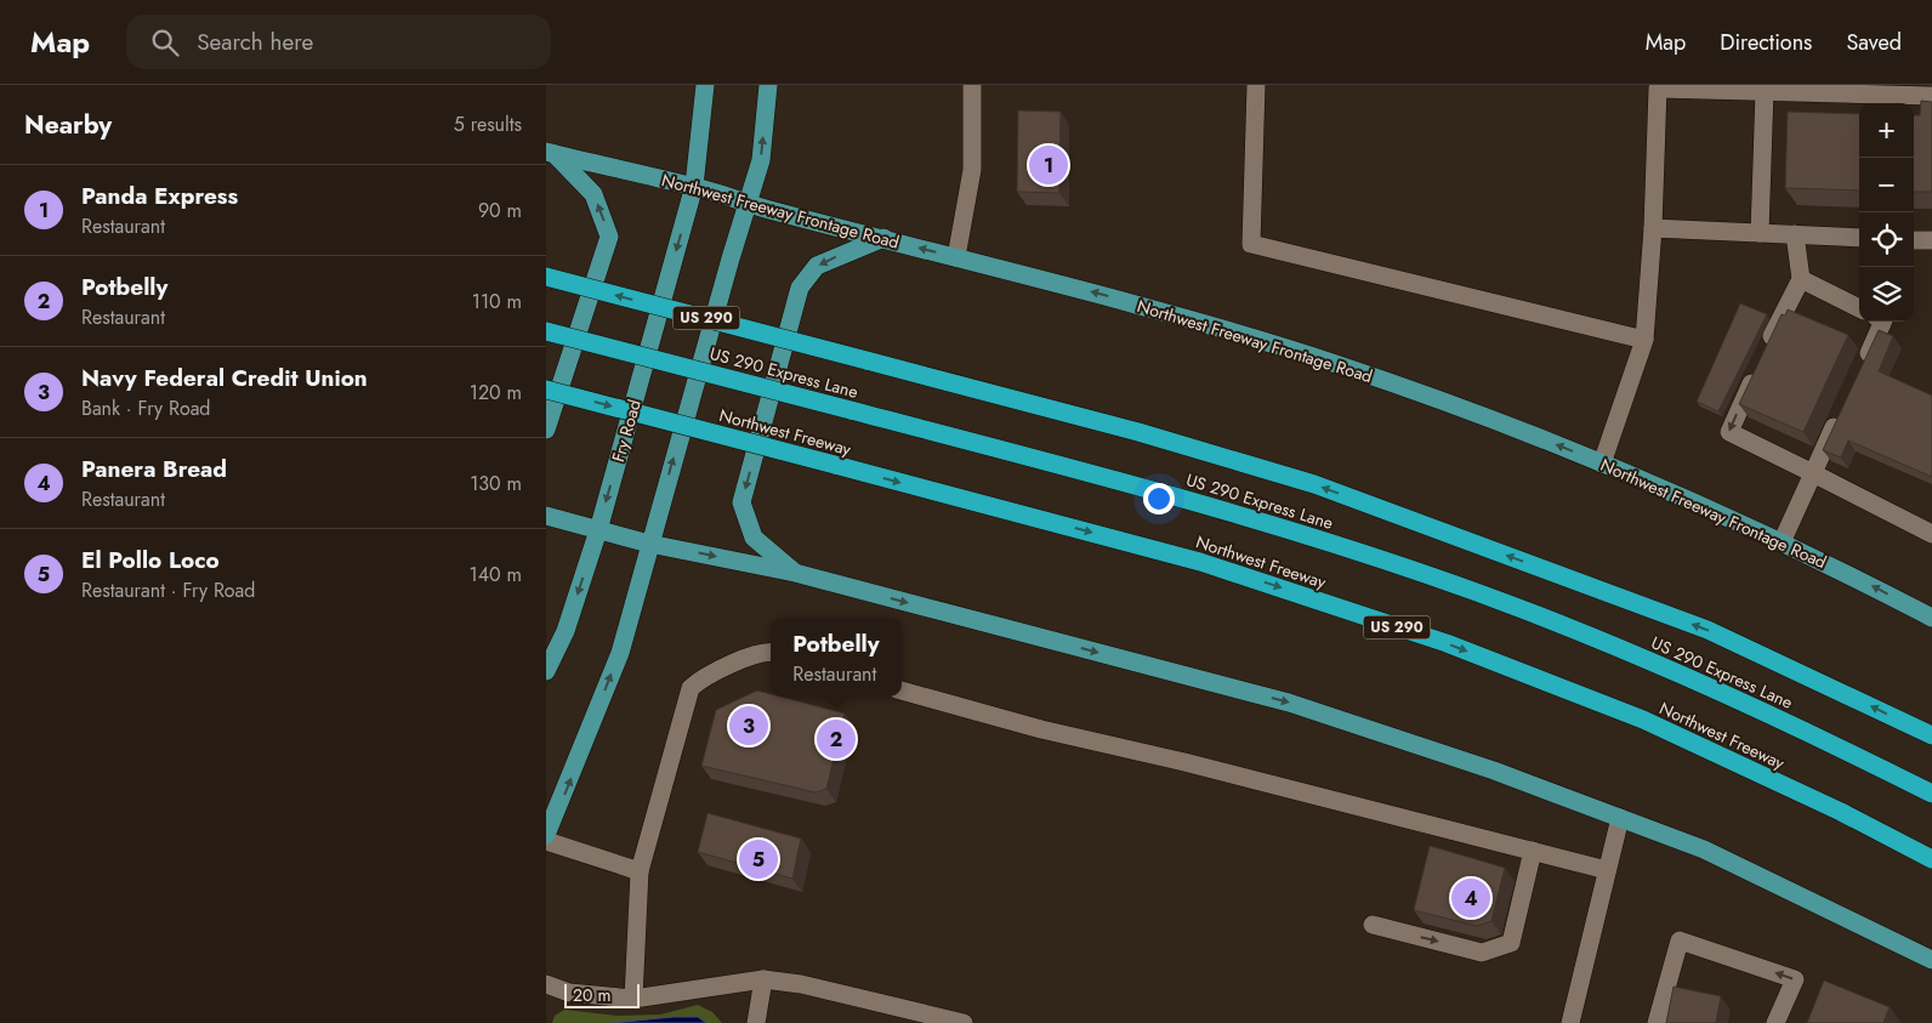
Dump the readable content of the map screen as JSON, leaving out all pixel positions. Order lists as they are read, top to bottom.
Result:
{
  "streets": {
    "highway": ["US 290", "US 290 Express Lane", "Northwest Freeway"],
    "main road": ["Northwest Freeway Frontage Road", "Fry Road"]
  },
  "crossings": [
    ["Northwest Freeway Frontage Road", "Fry Road"]
  ],
  "one_way": ["Northwest Freeway Frontage Road"],
  "scale_bar": "20 m",
  "page": {
    "header": "Map",
    "search": "Search here",
    "nav": ["Map", "Directions", "Saved"],
    "heading": ["Nearby", "5 results"],
    "map_buttons": ["+", "−"],
    "pins": [
      "1",
      "3",
      "2",
      "5",
      "4"
    ],
    "list": [
      {
        "mark": "1",
        "name": "Panda Express",
        "note": "Restaurant",
        "value": "90 m"
      },
      {
        "mark": "2",
        "name": "Potbelly",
        "note": "Restaurant",
        "value": "110 m"
      },
      {
        "mark": "3",
        "name": "Navy Federal Credit Union",
        "note": "Bank · Fry Road",
        "value": "120 m"
      },
      {
        "mark": "4",
        "name": "Panera Bread",
        "note": "Restaurant",
        "value": "130 m"
      },
      {
        "mark": "5",
        "name": "El Pollo Loco",
        "note": "Restaurant · Fry Road",
        "value": "140 m"
      }
    ],
    "popup": ["Potbelly", "Restaurant"],
    "scale": "20 m"
  }
}
